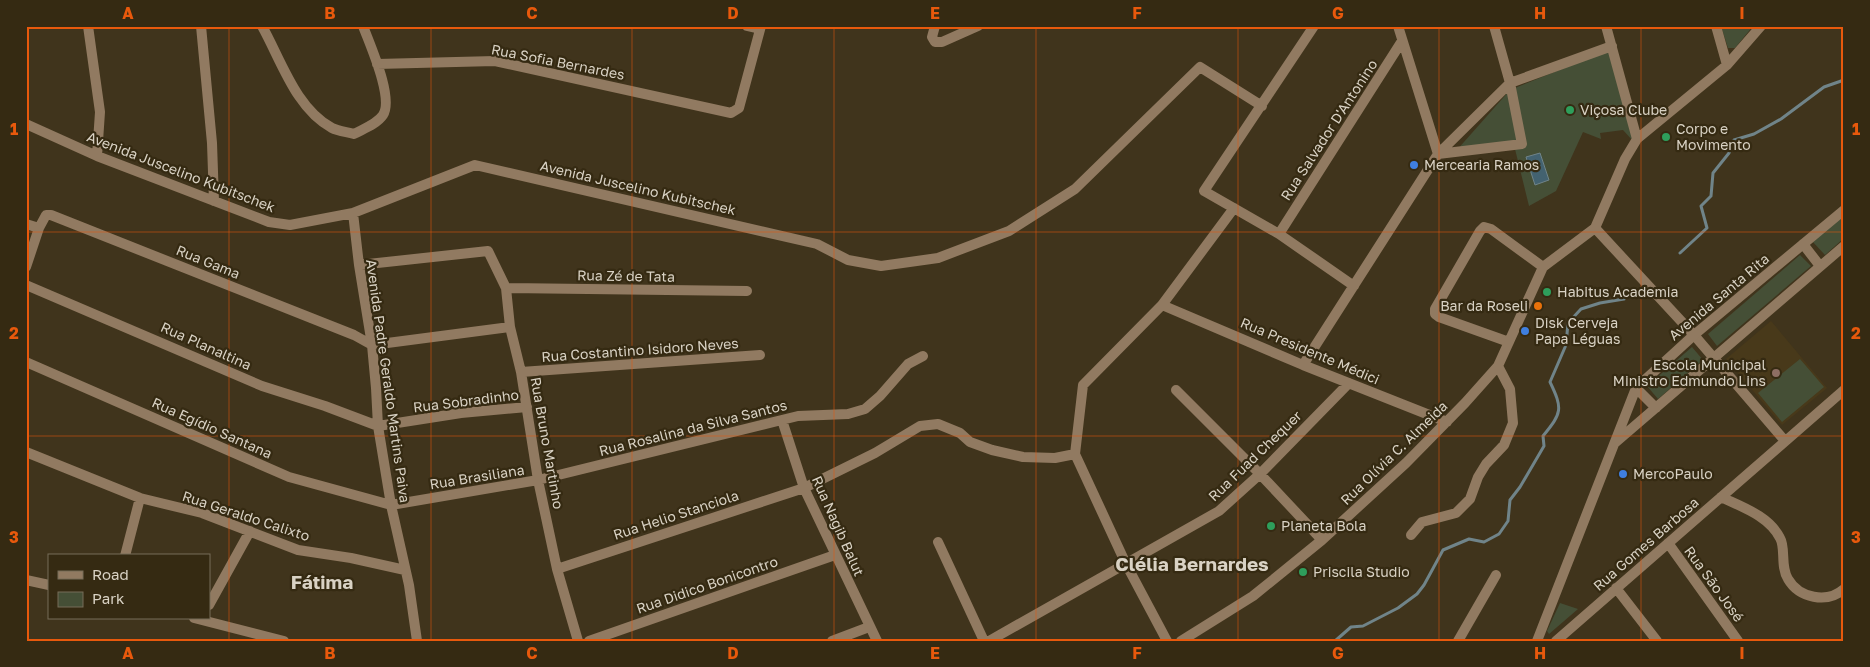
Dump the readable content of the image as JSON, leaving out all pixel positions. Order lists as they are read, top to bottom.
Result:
{
  "streets": {
    "street": [
      "Rua Sofia Bernardes",
      "Rua Salvador D'Antonino",
      "Avenida Juscelino Kubitschek",
      "Rua Gama",
      "Rua Zé de Tata",
      "Avenida Santa Rita",
      "Rua Planaltina",
      "Rua Costantino Isidoro Neves",
      "Rua Presidente Médici",
      "Avenida Padre Geraldo Martins Paiva",
      "Rua Sobradinho",
      "Rua Egídio Santana",
      "Rua Rosalina da Silva Santos",
      "Rua Bruno Martinho",
      "Rua Olívia C. Almeida",
      "Rua Fuad Chequer",
      "Rua Brasiliana",
      "Rua Helio Stanciola",
      "Rua Geraldo Calixto",
      "Rua Nagib Balut",
      "Rua Gomes Barbosa",
      "Rua São José",
      "Rua Didico Bonicontro"
    ]
  },
  "crossings": [
    ["Avenida Juscelino Kubitschek", "Avenida Padre Geraldo Martins Paiva"],
    ["Rua Gama", "Avenida Padre Geraldo Martins Paiva"],
    ["Rua Zé de Tata", "Rua Bruno Martinho"],
    ["Rua Planaltina", "Avenida Padre Geraldo Martins Paiva"],
    ["Rua Planaltina", "Rua Sobradinho"],
    ["Rua Costantino Isidoro Neves", "Rua Bruno Martinho"],
    ["Rua Presidente Médici", "Rua Olívia C. Almeida"],
    ["Rua Presidente Médici", "Rua Fuad Chequer"],
    ["Avenida Padre Geraldo Martins Paiva", "Rua Sobradinho"],
    ["Avenida Padre Geraldo Martins Paiva", "Rua Egídio Santana"],
    ["Avenida Padre Geraldo Martins Paiva", "Rua Bruno Martinho"],
    ["Avenida Padre Geraldo Martins Paiva", "Rua Brasiliana"],
    ["Avenida Padre Geraldo Martins Paiva", "Rua Geraldo Calixto"],
    ["Rua Sobradinho", "Rua Bruno Martinho"],
    ["Rua Egídio Santana", "Rua Brasiliana"],
    ["Rua Rosalina da Silva Santos", "Rua Bruno Martinho"],
    ["Rua Rosalina da Silva Santos", "Rua Brasiliana"],
    ["Rua Rosalina da Silva Santos", "Rua Nagib Balut"],
    ["Rua Bruno Martinho", "Rua Brasiliana"],
    ["Rua Bruno Martinho", "Rua Helio Stanciola"],
    ["Rua Helio Stanciola", "Rua Nagib Balut"],
    ["Rua Nagib Balut", "Rua Didico Bonicontro"],
    ["Rua Gomes Barbosa", "Rua São José"]
  ],
  "districts": ["Clélia Bernardes", "Fátima"],
  "places": [
    "Viçosa Clube",
    "Corpo e Movimento",
    "Mercearia Ramos",
    "Habitus Academia",
    "Bar da Roseli",
    "Disk Cerveja Papa Léguas",
    "Escola Municipal Ministro Edmundo Lins",
    "MercoPaulo",
    "Planeta Bola",
    "Priscila Studio"
  ],
  "legend": ["Road", "Park"],
  "grid": {
    "columns": [
      "A",
      "B",
      "C",
      "D",
      "E",
      "F",
      "G",
      "H",
      "I"
    ],
    "rows": ["1", "2", "3"]
  }
}
